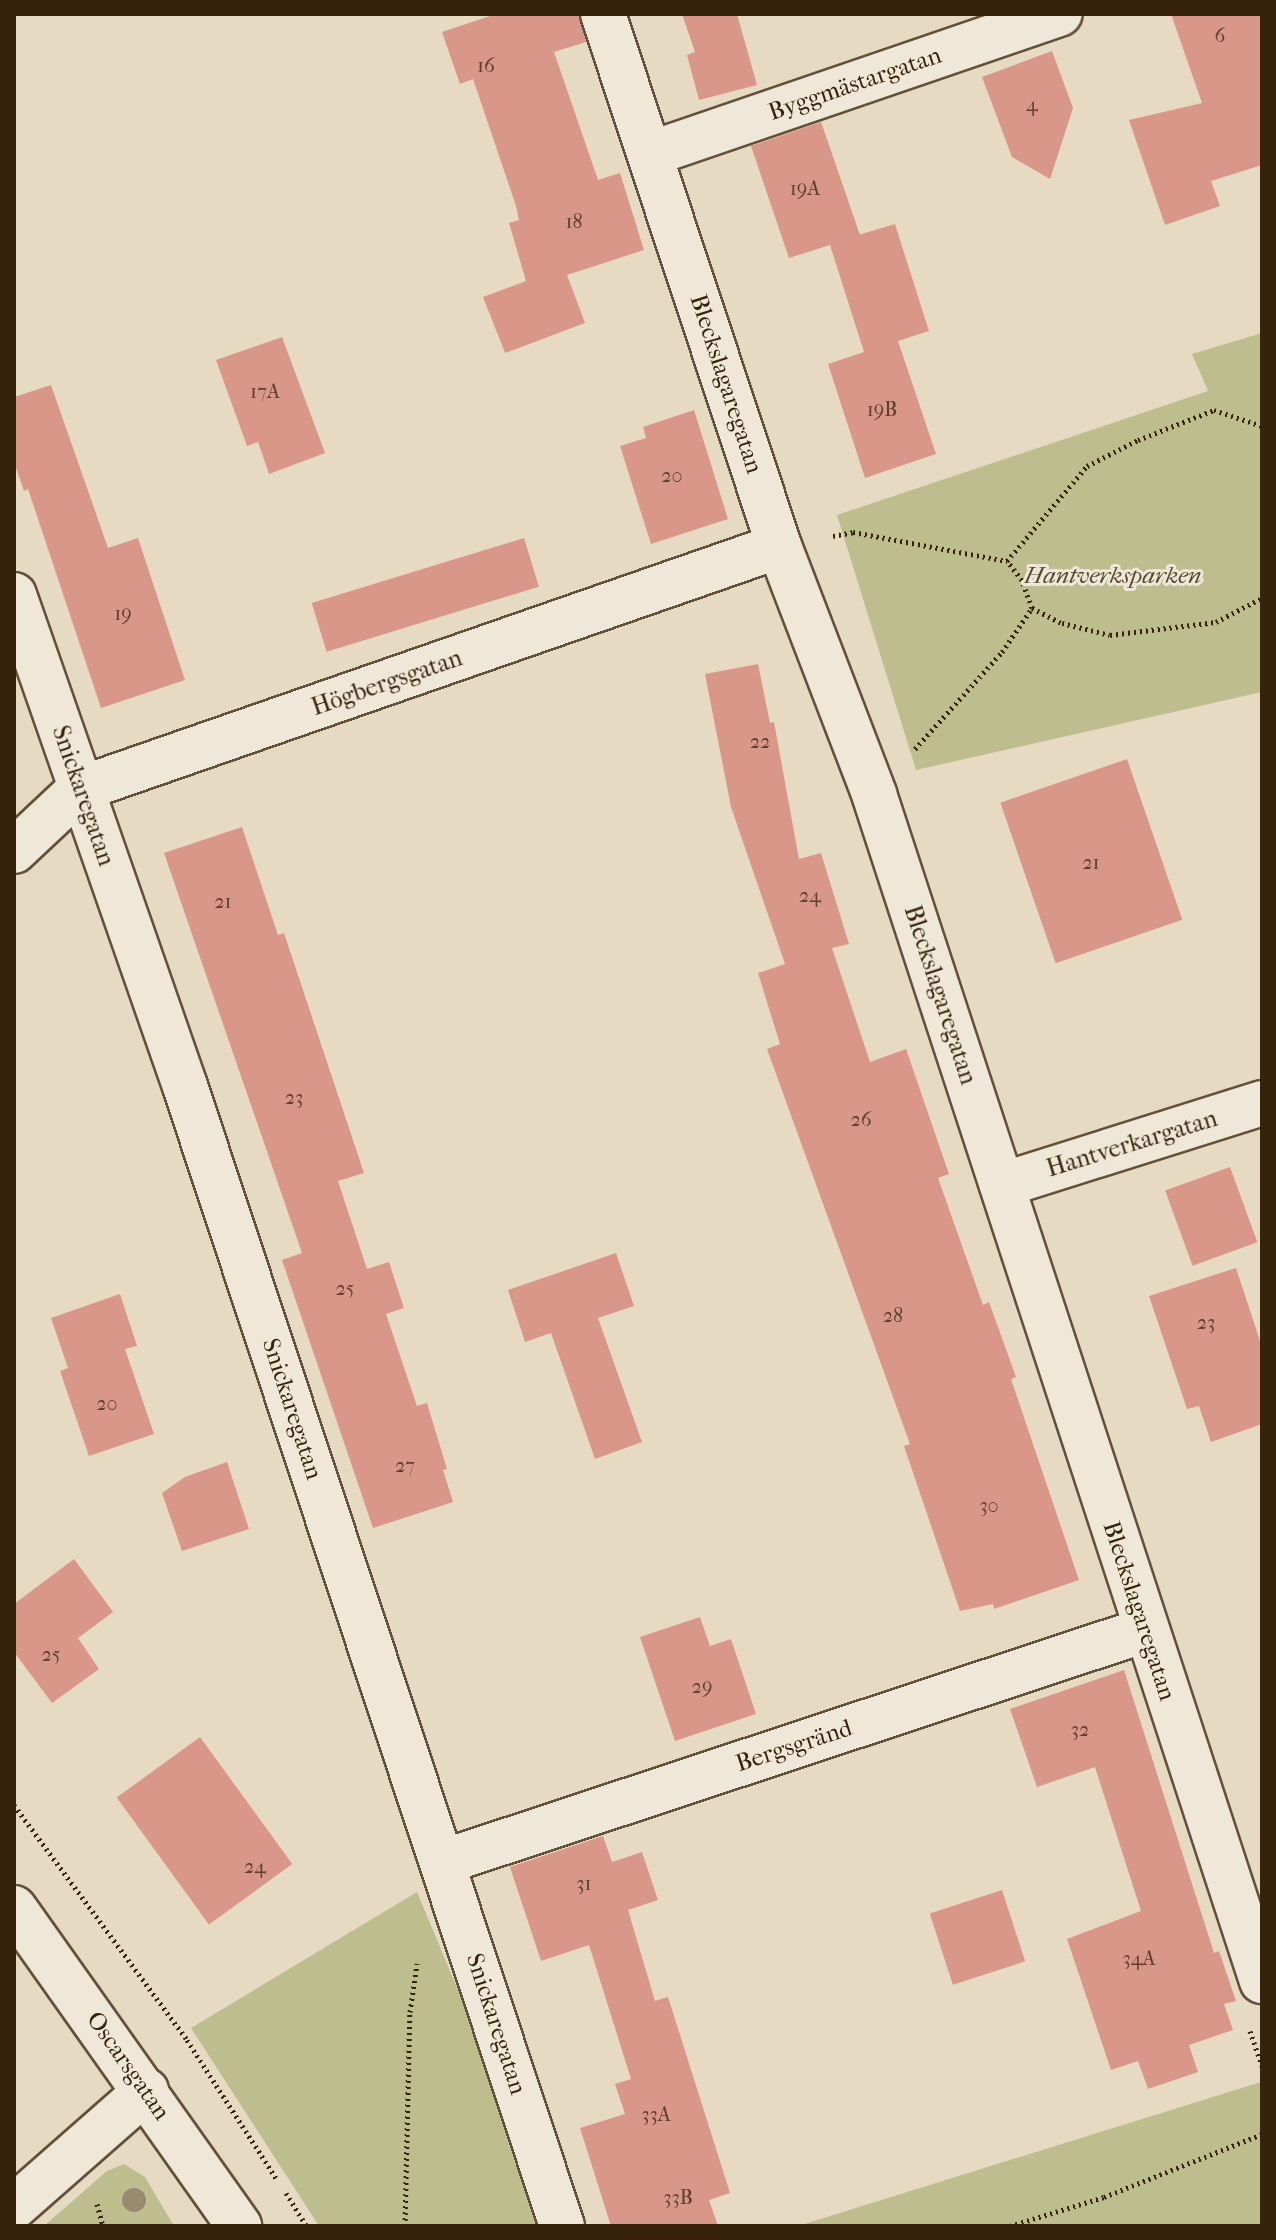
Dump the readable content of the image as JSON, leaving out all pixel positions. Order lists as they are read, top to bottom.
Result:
{
  "streets": {
    "street": [
      "Byggmästargatan",
      "Bleckslagaregatan",
      "Högbergsgatan",
      "Snickaregatan",
      "Hantverkargatan",
      "Bergsgränd",
      "Oscarsgatan"
    ]
  },
  "crossings": [
    ["Byggmästargatan", "Bleckslagaregatan"],
    ["Bleckslagaregatan", "Högbergsgatan"],
    ["Bleckslagaregatan", "Hantverkargatan"],
    ["Bleckslagaregatan", "Bergsgränd"],
    ["Högbergsgatan", "Snickaregatan"],
    ["Snickaregatan", "Bergsgränd"]
  ],
  "parks": ["Hantverksparken"],
  "house_numbers": [
    "6",
    "16",
    "4",
    "19A",
    "18",
    "17A",
    "19B",
    "20",
    "19",
    "22",
    "21",
    "24",
    "21",
    "23",
    "26",
    "25",
    "28",
    "23",
    "20",
    "27",
    "30",
    "25",
    "29",
    "32",
    "24",
    "31",
    "34A",
    "33A",
    "33B"
  ]
}
